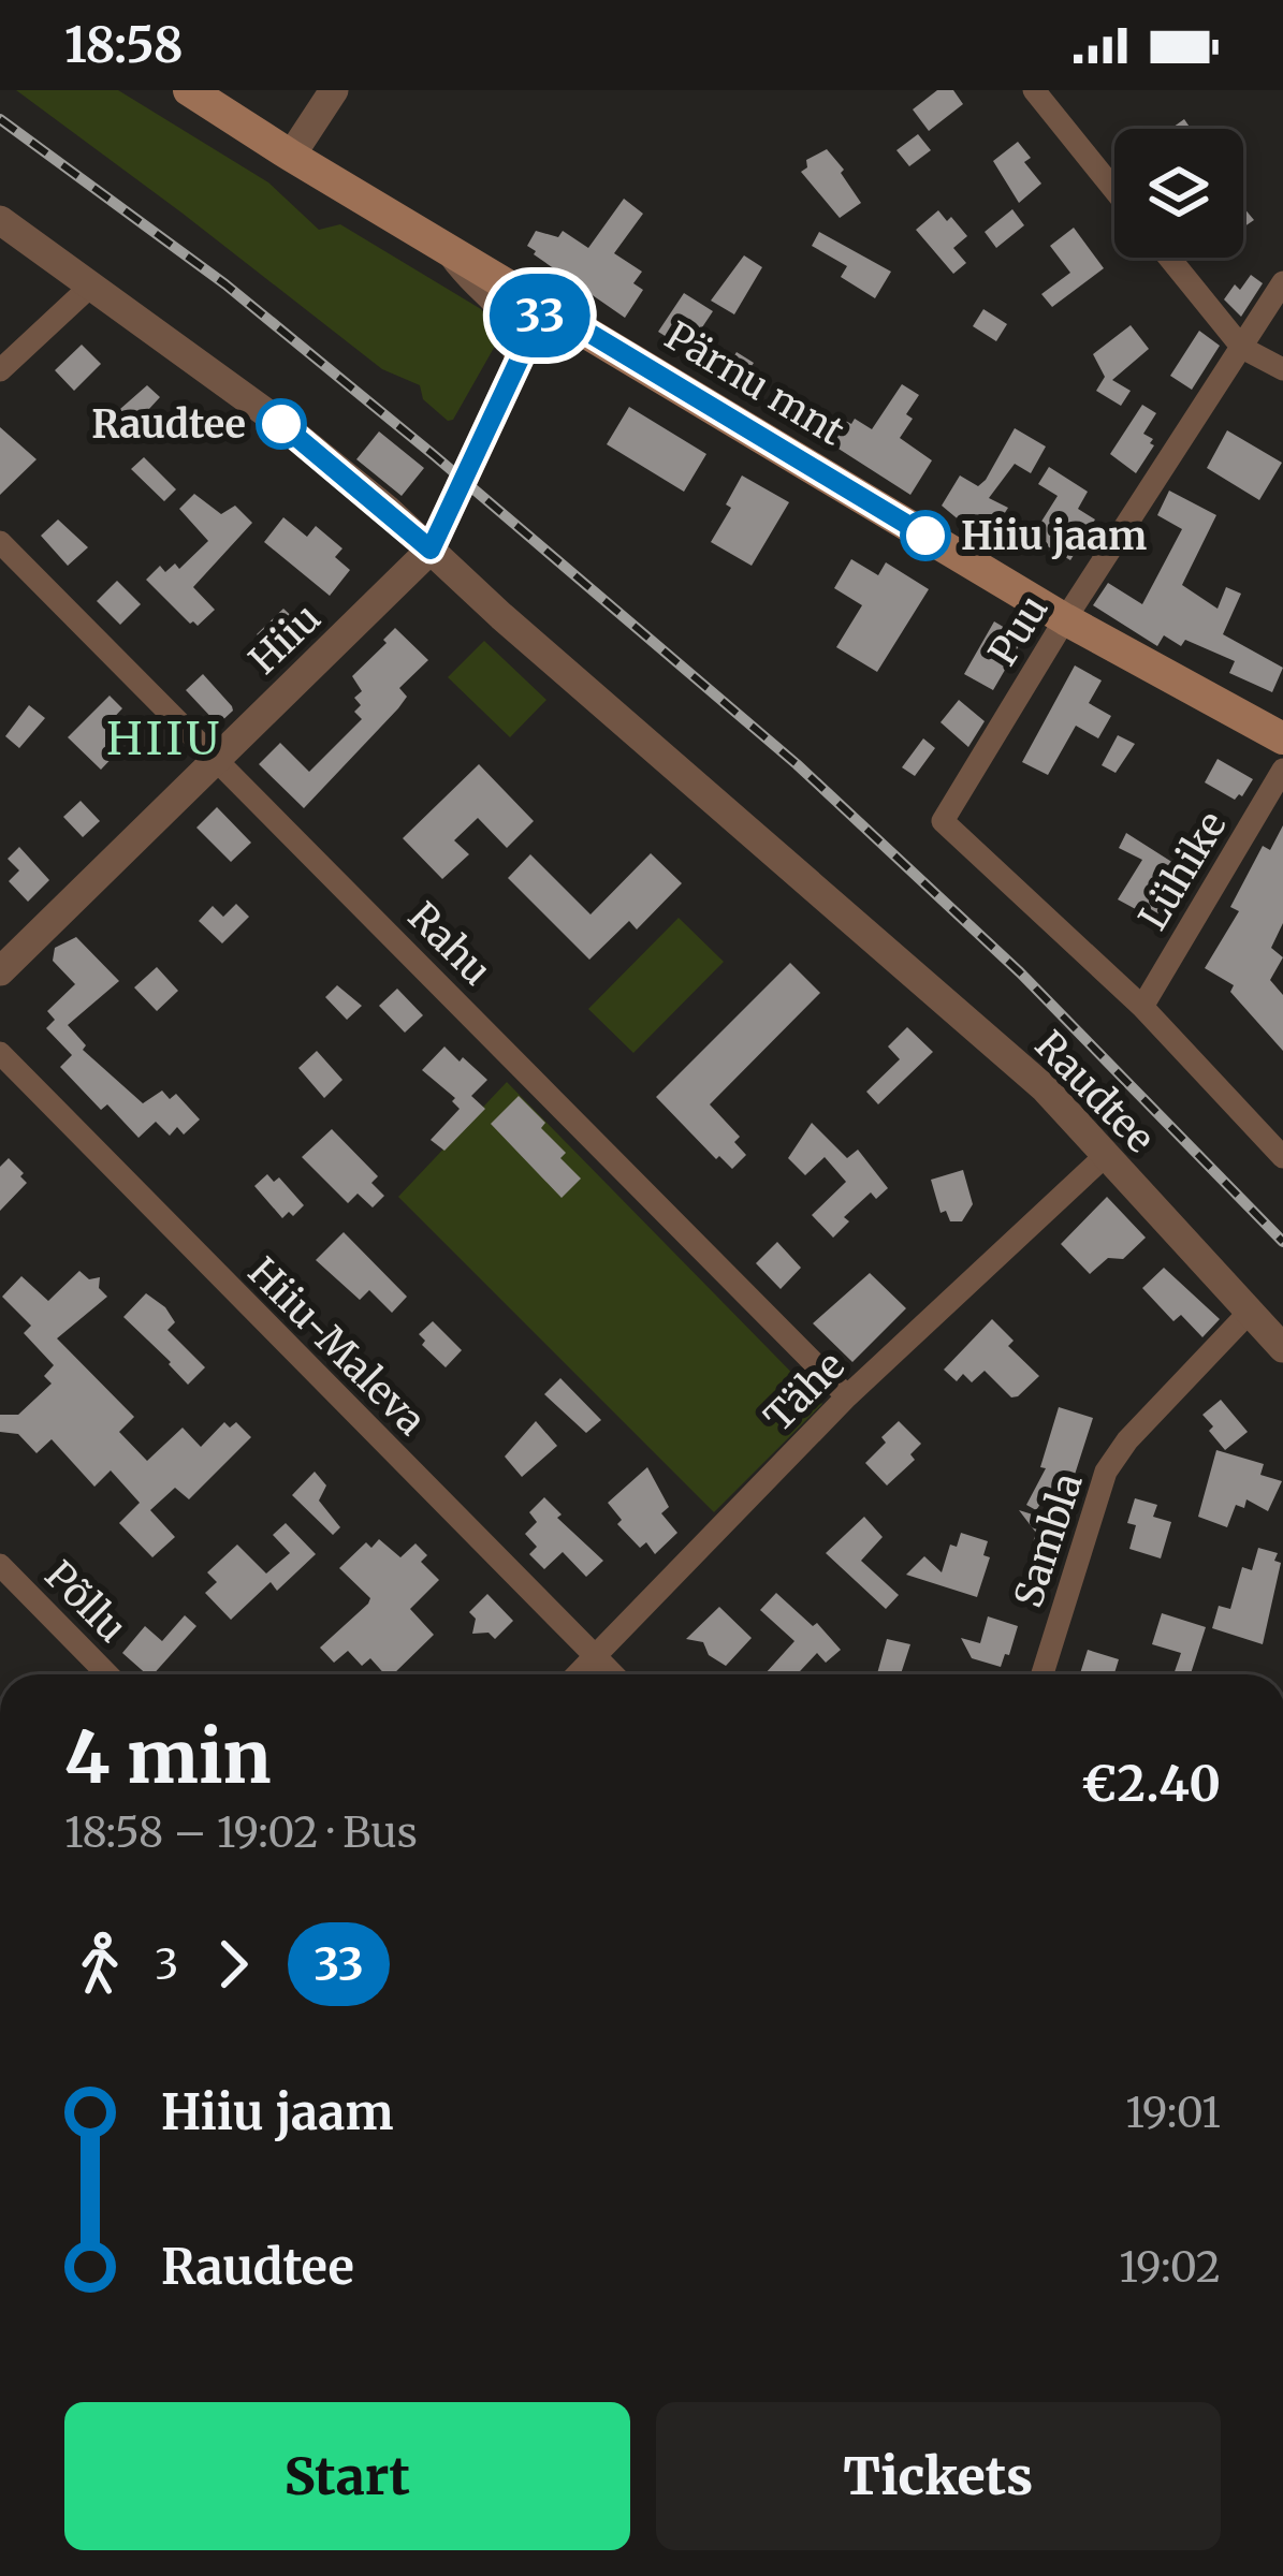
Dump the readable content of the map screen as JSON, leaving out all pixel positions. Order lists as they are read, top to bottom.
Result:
{
  "streets": {
    "main road": ["Pärnu mnt"],
    "street": [
      "Puu",
      "Hiiu",
      "Lühike",
      "Rahu",
      "Raudtee",
      "Hiiu-Maleva",
      "Tähe",
      "Sambla",
      "Põllu"
    ]
  },
  "crossings": [
    ["Pärnu mnt", "Puu"],
    ["Pärnu mnt", "Hiiu"],
    ["Puu", "Lühike"],
    ["Hiiu", "Rahu"],
    ["Hiiu", "Raudtee"],
    ["Rahu", "Tähe"],
    ["Raudtee", "Tähe"],
    ["Raudtee", "Sambla"],
    ["Hiiu-Maleva", "Tähe"]
  ],
  "districts": ["HIIU"],
  "places": ["Raudtee", "Hiiu jaam"],
  "lines": ["bus line 33"],
  "page": {
    "status": "18:58",
    "on_map": "33",
    "heading": ["4 min", "18:58 – 19:02 · Bus", "€2.40"],
    "legs": ["3", "33"],
    "list": [
      {
        "name": "Hiiu jaam",
        "value": "19:01"
      },
      {
        "name": "Raudtee",
        "value": "19:02"
      }
    ],
    "buttons": ["Start", "Tickets"]
  }
}
